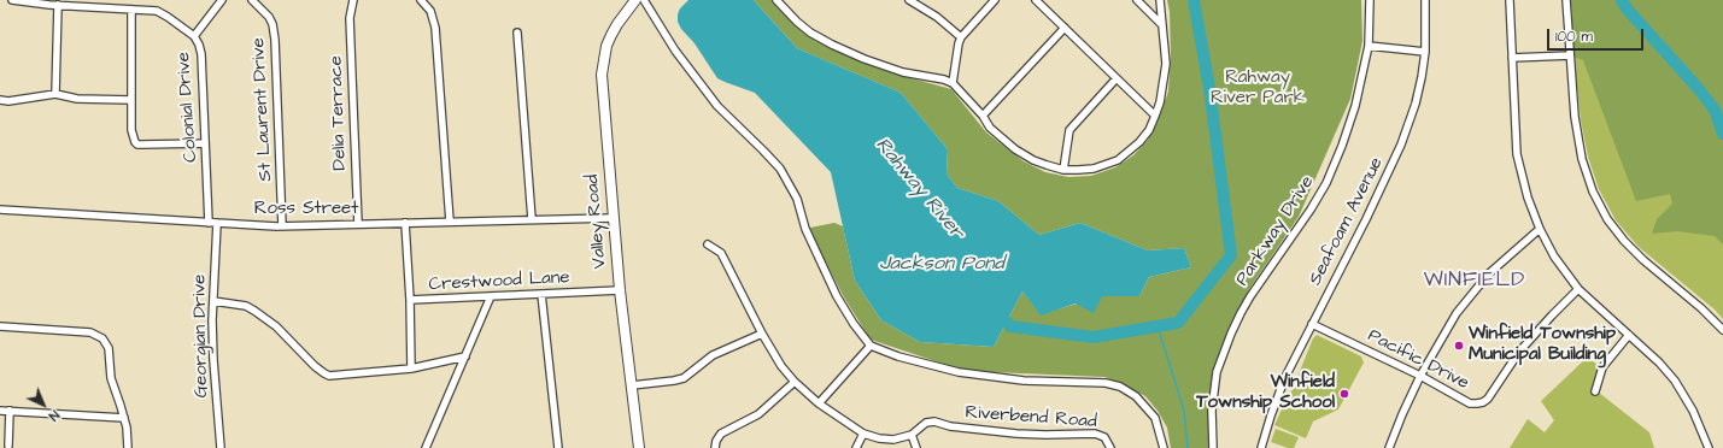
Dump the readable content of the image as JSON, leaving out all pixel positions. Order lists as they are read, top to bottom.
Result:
{
  "streets": {
    "street": [
      "Colonial Drive",
      "St Laurent Drive",
      "Delia Terrace",
      "Ross Street",
      "Valley Road",
      "Seafoam Avenue",
      "Parkway Drive",
      "Crestwood Lane",
      "Georgian Drive",
      "Pacific Drive",
      "Riverbend Road"
    ]
  },
  "crossings": [
    ["Colonial Drive", "Ross Street"],
    ["St Laurent Drive", "Ross Street"],
    ["Delia Terrace", "Ross Street"],
    ["Ross Street", "Valley Road"],
    ["Ross Street", "Georgian Drive"],
    ["Valley Road", "Crestwood Lane"],
    ["Seafoam Avenue", "Pacific Drive"]
  ],
  "districts": ["WINFIELD"],
  "water": ["Rahway River", "Jackson Pond"],
  "parks": ["Rahway River Park"],
  "places": ["Winfield Township Municipal Building", "Winfield Township School"],
  "scale_bar": "100 m",
  "north": "bottom right"
}
